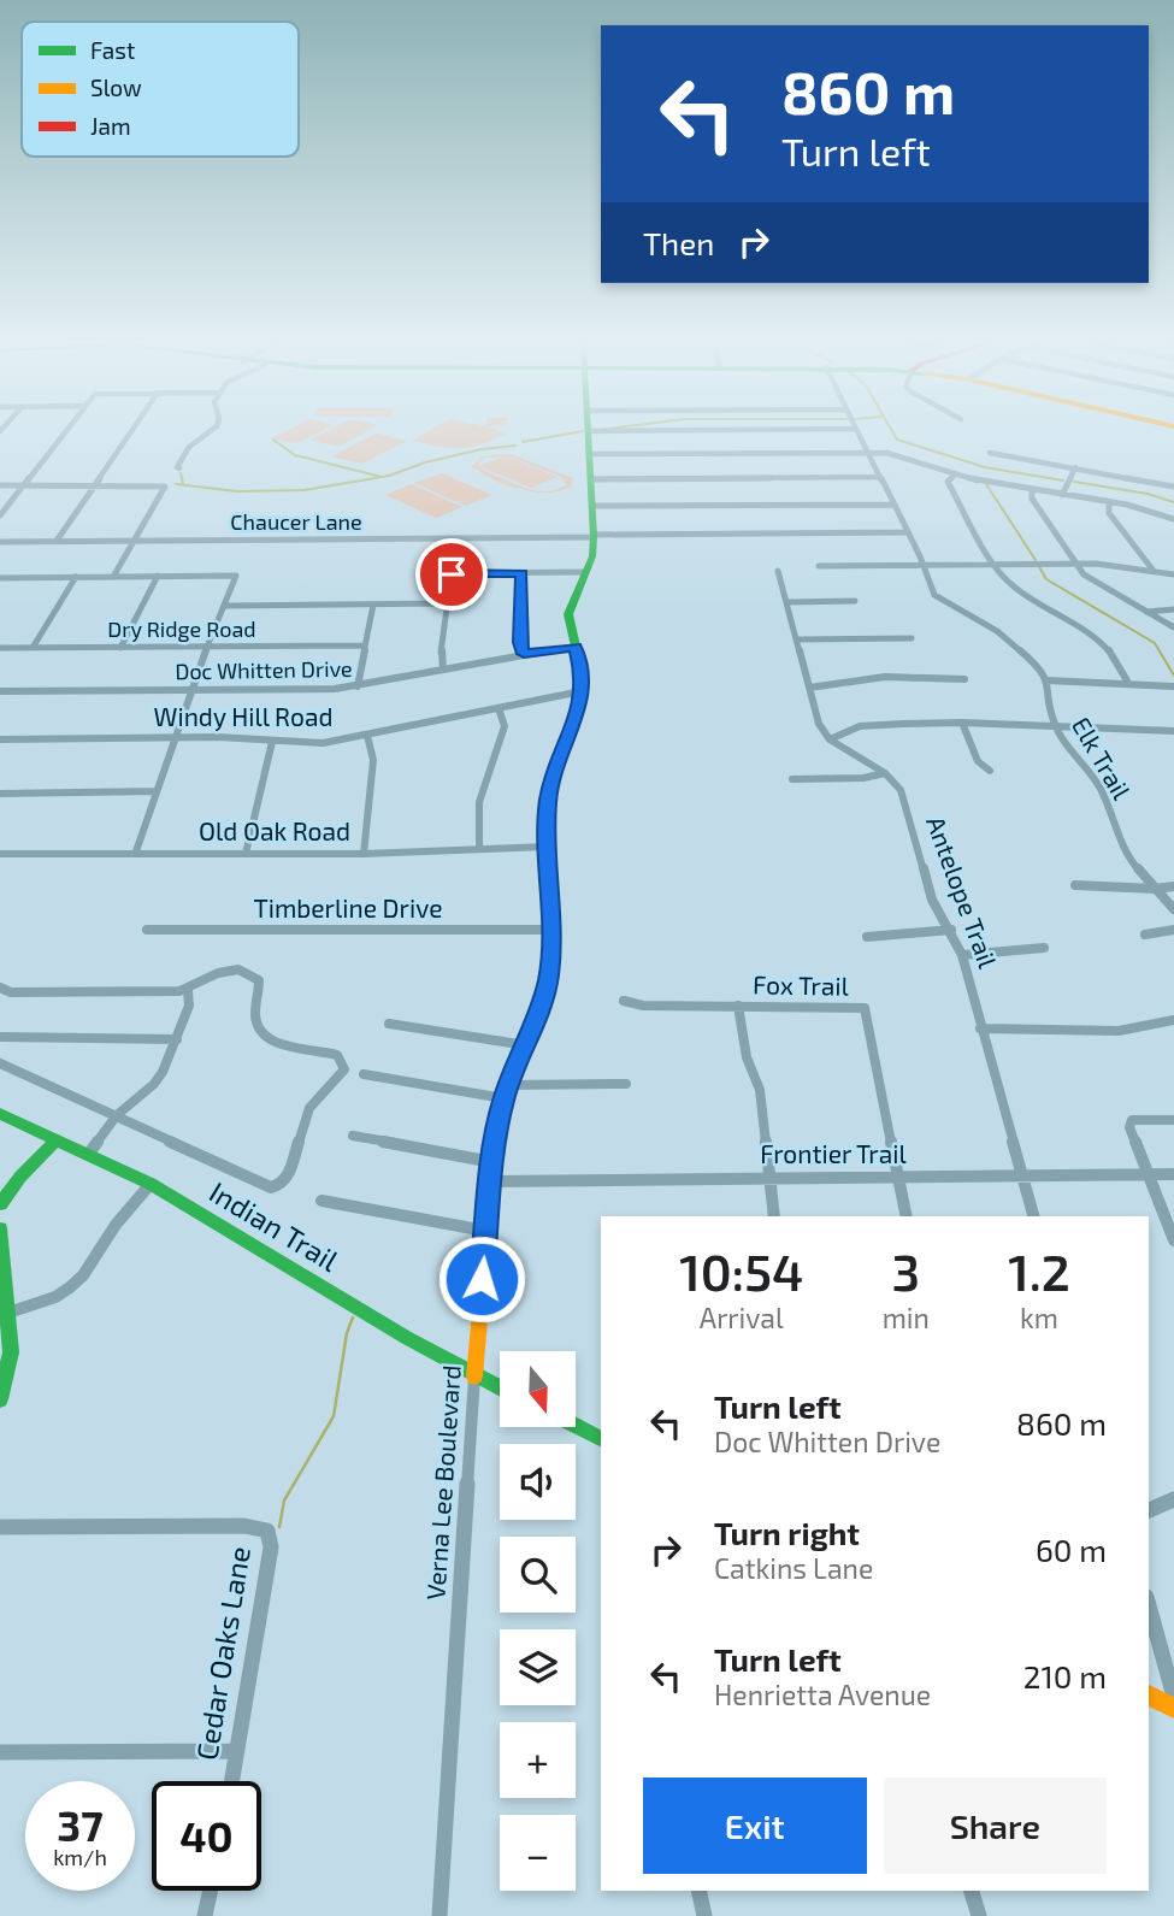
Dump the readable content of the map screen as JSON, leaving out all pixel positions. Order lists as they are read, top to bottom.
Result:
{
  "streets": {
    "street": [
      "Chaucer Lane",
      "Dry Ridge Road",
      "Doc Whitten Drive",
      "Windy Hill Road",
      "Elk Trail",
      "Old Oak Road",
      "Antelope Trail",
      "Timberline Drive",
      "Fox Trail",
      "Frontier Trail",
      "Indian Trail",
      "Verna Lee Boulevard",
      "Cedar Oaks Lane"
    ]
  },
  "crossings": [
    ["Chaucer Lane", "Verna Lee Boulevard"],
    ["Doc Whitten Drive", "Verna Lee Boulevard"],
    ["Windy Hill Road", "Verna Lee Boulevard"],
    ["Old Oak Road", "Verna Lee Boulevard"],
    ["Antelope Trail", "Frontier Trail"],
    ["Timberline Drive", "Verna Lee Boulevard"],
    ["Fox Trail", "Frontier Trail"],
    ["Frontier Trail", "Verna Lee Boulevard"],
    ["Indian Trail", "Verna Lee Boulevard"]
  ],
  "legend": ["Fast", "Slow", "Jam"],
  "north": "bottom",
  "page": {
    "turn": ["860 m", "Turn left"],
    "then": "Then",
    "eta": [
      "10:54",
      "Arrival",
      "3",
      "min",
      "1.2",
      "km"
    ],
    "map_buttons": ["+", "−"],
    "list": [
      {
        "name": "Turn left",
        "note": "Doc Whitten Drive",
        "value": "860 m"
      },
      {
        "name": "Turn right",
        "note": "Catkins Lane",
        "value": "60 m"
      },
      {
        "name": "Turn left",
        "note": "Henrietta Avenue",
        "value": "210 m"
      }
    ],
    "buttons": ["Exit", "Share"],
    "speed": "37 km/h",
    "limit": "40"
  }
}
